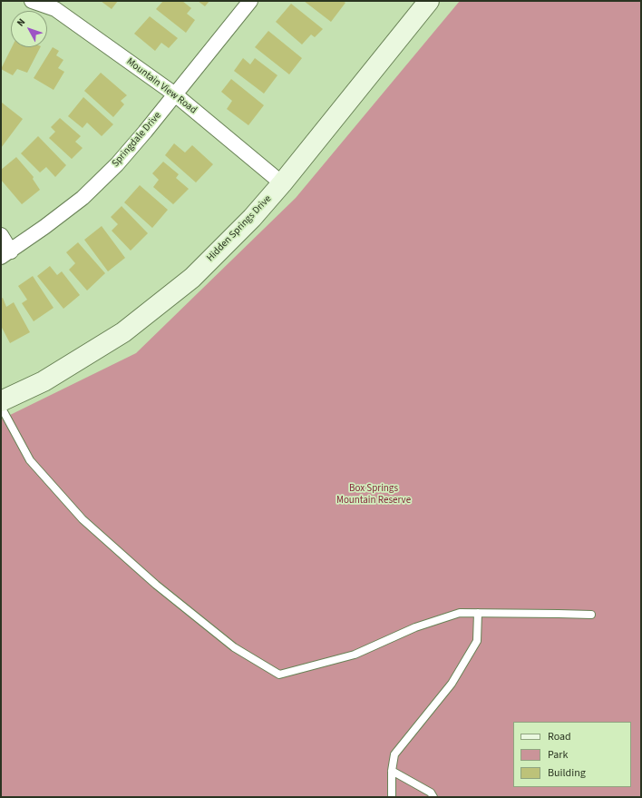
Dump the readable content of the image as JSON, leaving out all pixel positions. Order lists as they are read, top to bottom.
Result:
{
  "streets": {
    "street": ["Mountain View Road", "Springdale Drive", "Hidden Springs Drive"]
  },
  "crossings": [
    ["Mountain View Road", "Springdale Drive"],
    ["Mountain View Road", "Hidden Springs Drive"]
  ],
  "parks": ["Box Springs Mountain Reserve"],
  "legend": ["Road", "Park", "Building"],
  "north": "top left"
}
